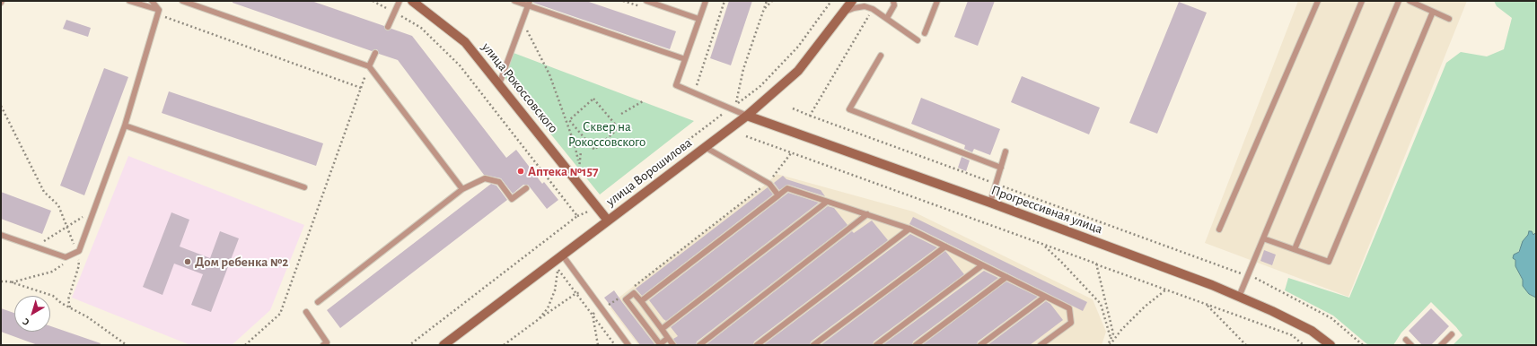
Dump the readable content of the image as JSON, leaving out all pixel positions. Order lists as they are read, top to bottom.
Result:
{
  "streets": {
    "street": ["улица Рокоссовского", "улица Ворошилова", "Прогрессивная улица"]
  },
  "crossings": [
    ["улица Рокоссовского", "улица Ворошилова"],
    ["улица Ворошилова", "Прогрессивная улица"]
  ],
  "parks": ["Сквер на Рокоссовского"],
  "places": ["Аптека №157", "Дом ребенка №2"],
  "north": "bottom left"
}
